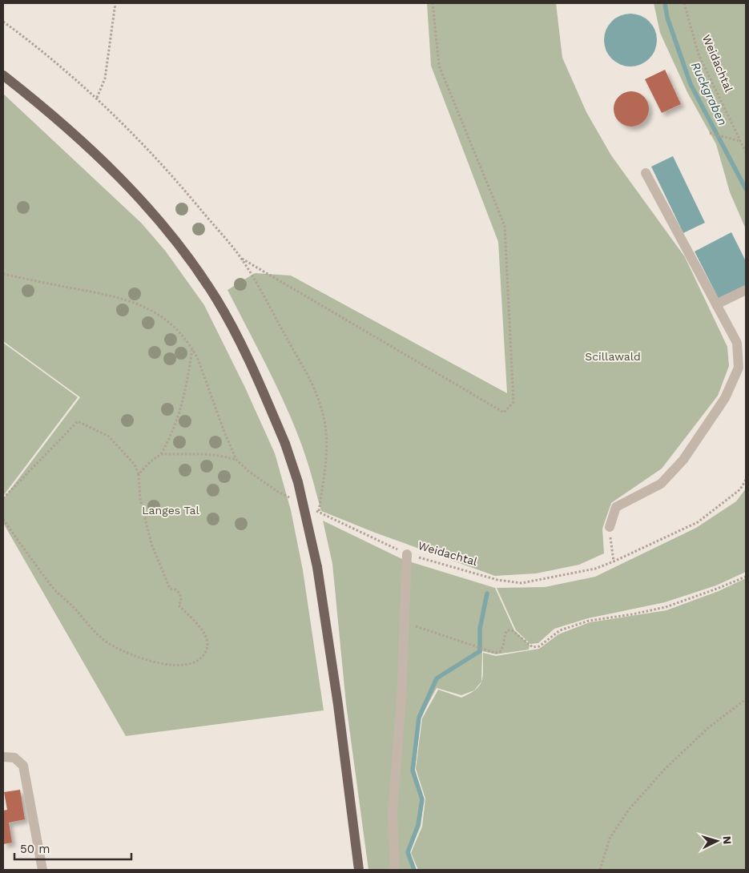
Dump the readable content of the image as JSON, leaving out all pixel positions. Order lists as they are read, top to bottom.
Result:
{
  "streets": {
    "street": ["Weidachtal"]
  },
  "water": ["Ruckgraben"],
  "parks": ["Scillawald", "Langes Tal"],
  "scale_bar": "50 m",
  "north": "right"
}
